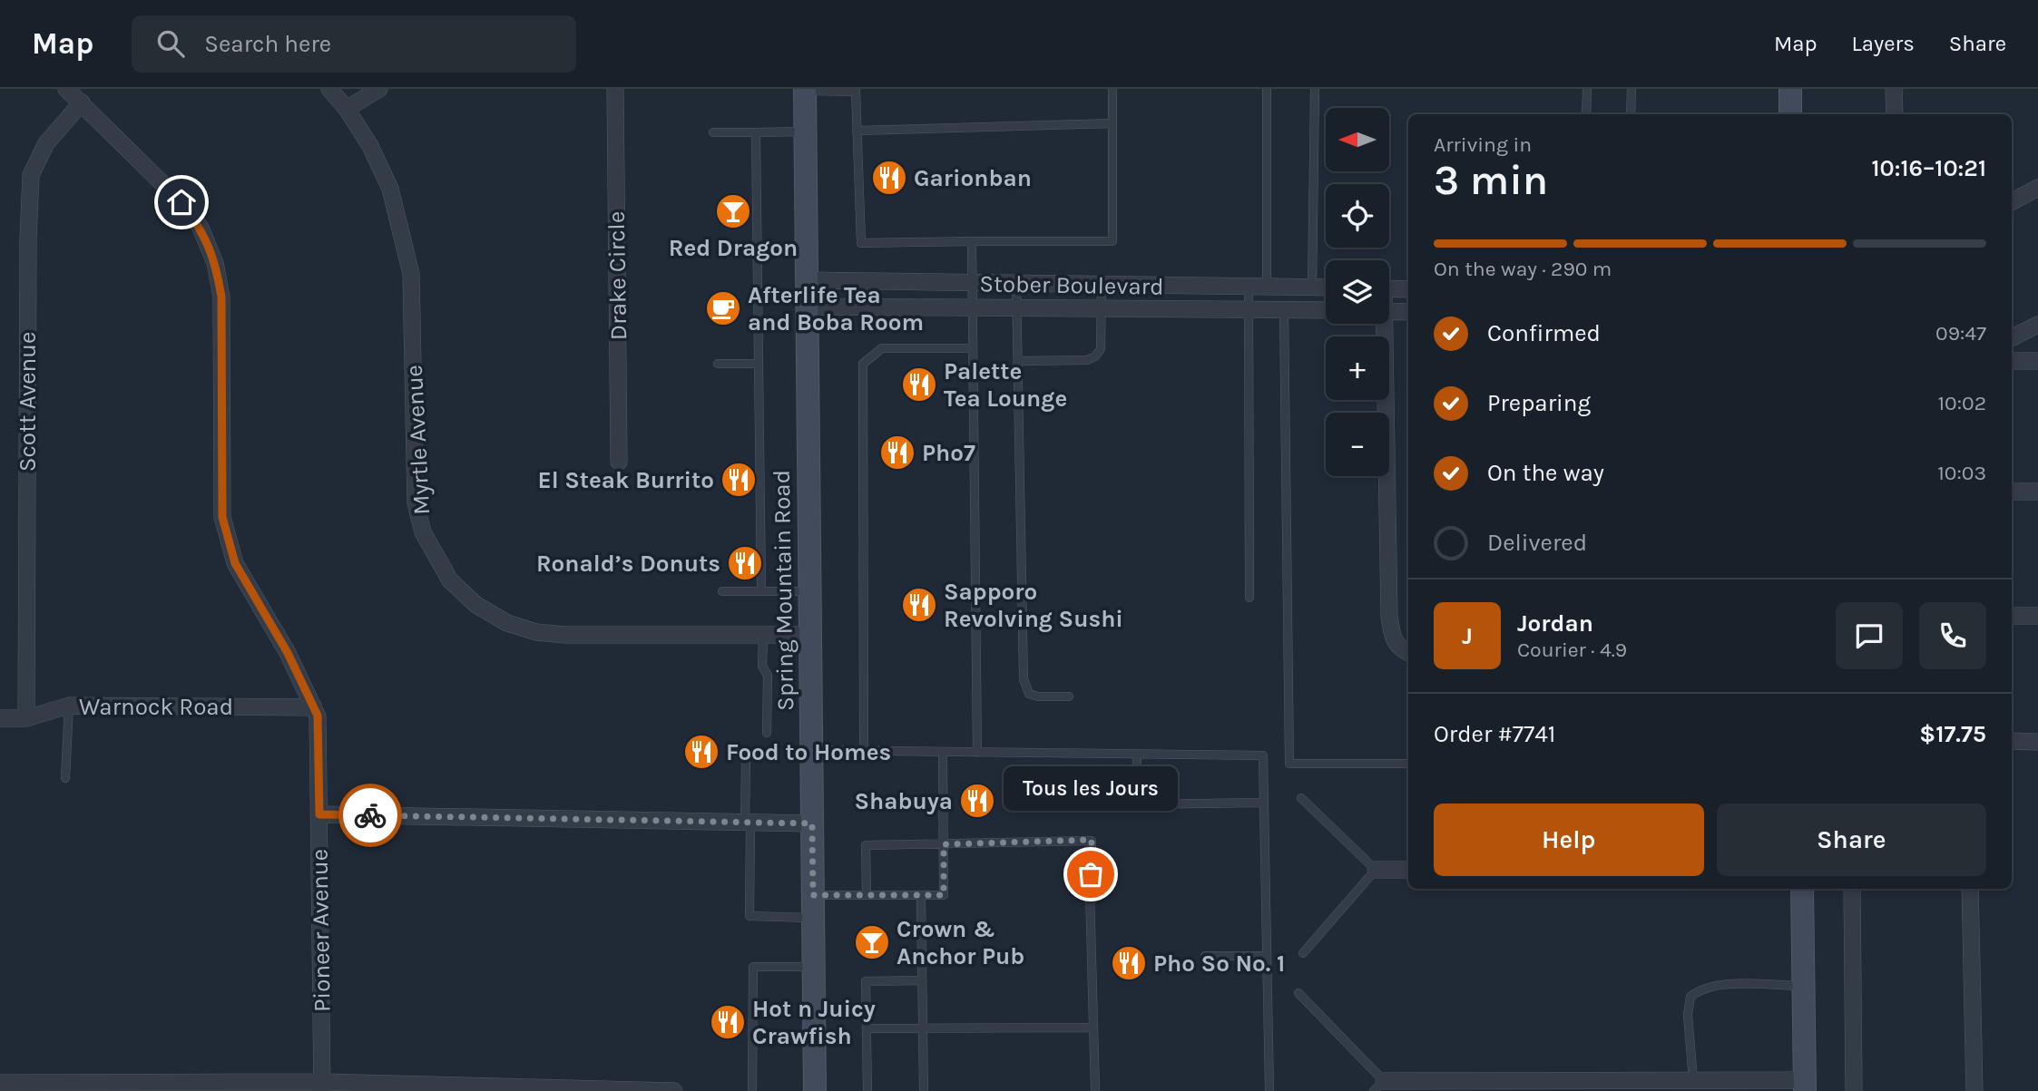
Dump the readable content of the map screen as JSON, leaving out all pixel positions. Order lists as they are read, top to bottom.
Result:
{
  "streets": {
    "main road": ["Spring Mountain Road"],
    "street": [
      "Drake Circle",
      "Stober Boulevard",
      "Scott Avenue",
      "Myrtle Avenue",
      "Warnock Road",
      "Pioneer Avenue"
    ]
  },
  "crossings": [
    ["Stober Boulevard", "Spring Mountain Road"],
    ["Scott Avenue", "Warnock Road"],
    ["Scott Avenue", "Pioneer Avenue"],
    ["Myrtle Avenue", "Spring Mountain Road"],
    ["Warnock Road", "Pioneer Avenue"]
  ],
  "places": {
    "restaurant": [
      "Garionban",
      "Palette Tea Lounge",
      "Pho7",
      "El Steak Burrito",
      "Ronald’s Donuts",
      "Sapporo Revolving Sushi",
      "Food to Homes",
      "Shabuya",
      "Pho So No. 1",
      "Hot n Juicy Crawfish"
    ],
    "bar": ["Red Dragon", "Crown & Anchor Pub"],
    "cafe": ["Afterlife Tea and Boba Room"],
    "other": ["Tous les Jours"]
  },
  "north": "left",
  "page": {
    "header": "Map",
    "search": "Search here",
    "nav": ["Map", "Layers", "Share"],
    "map_buttons": ["+", "−"],
    "heading": ["3 min", "Arriving in", "10:16–10:21"],
    "panel": [
      "Jordan",
      "Courier · 4.9",
      "Order #7741",
      "$17.75"
    ],
    "bar": "On the way · 290 m",
    "list": [
      ["Confirmed", "09:47"],
      ["Preparing", "10:02"],
      ["On the way", "10:03"],
      "Delivered"
    ],
    "round": "J",
    "bubble": "Tous les Jours",
    "buttons": ["Help", "Share"]
  }
}
